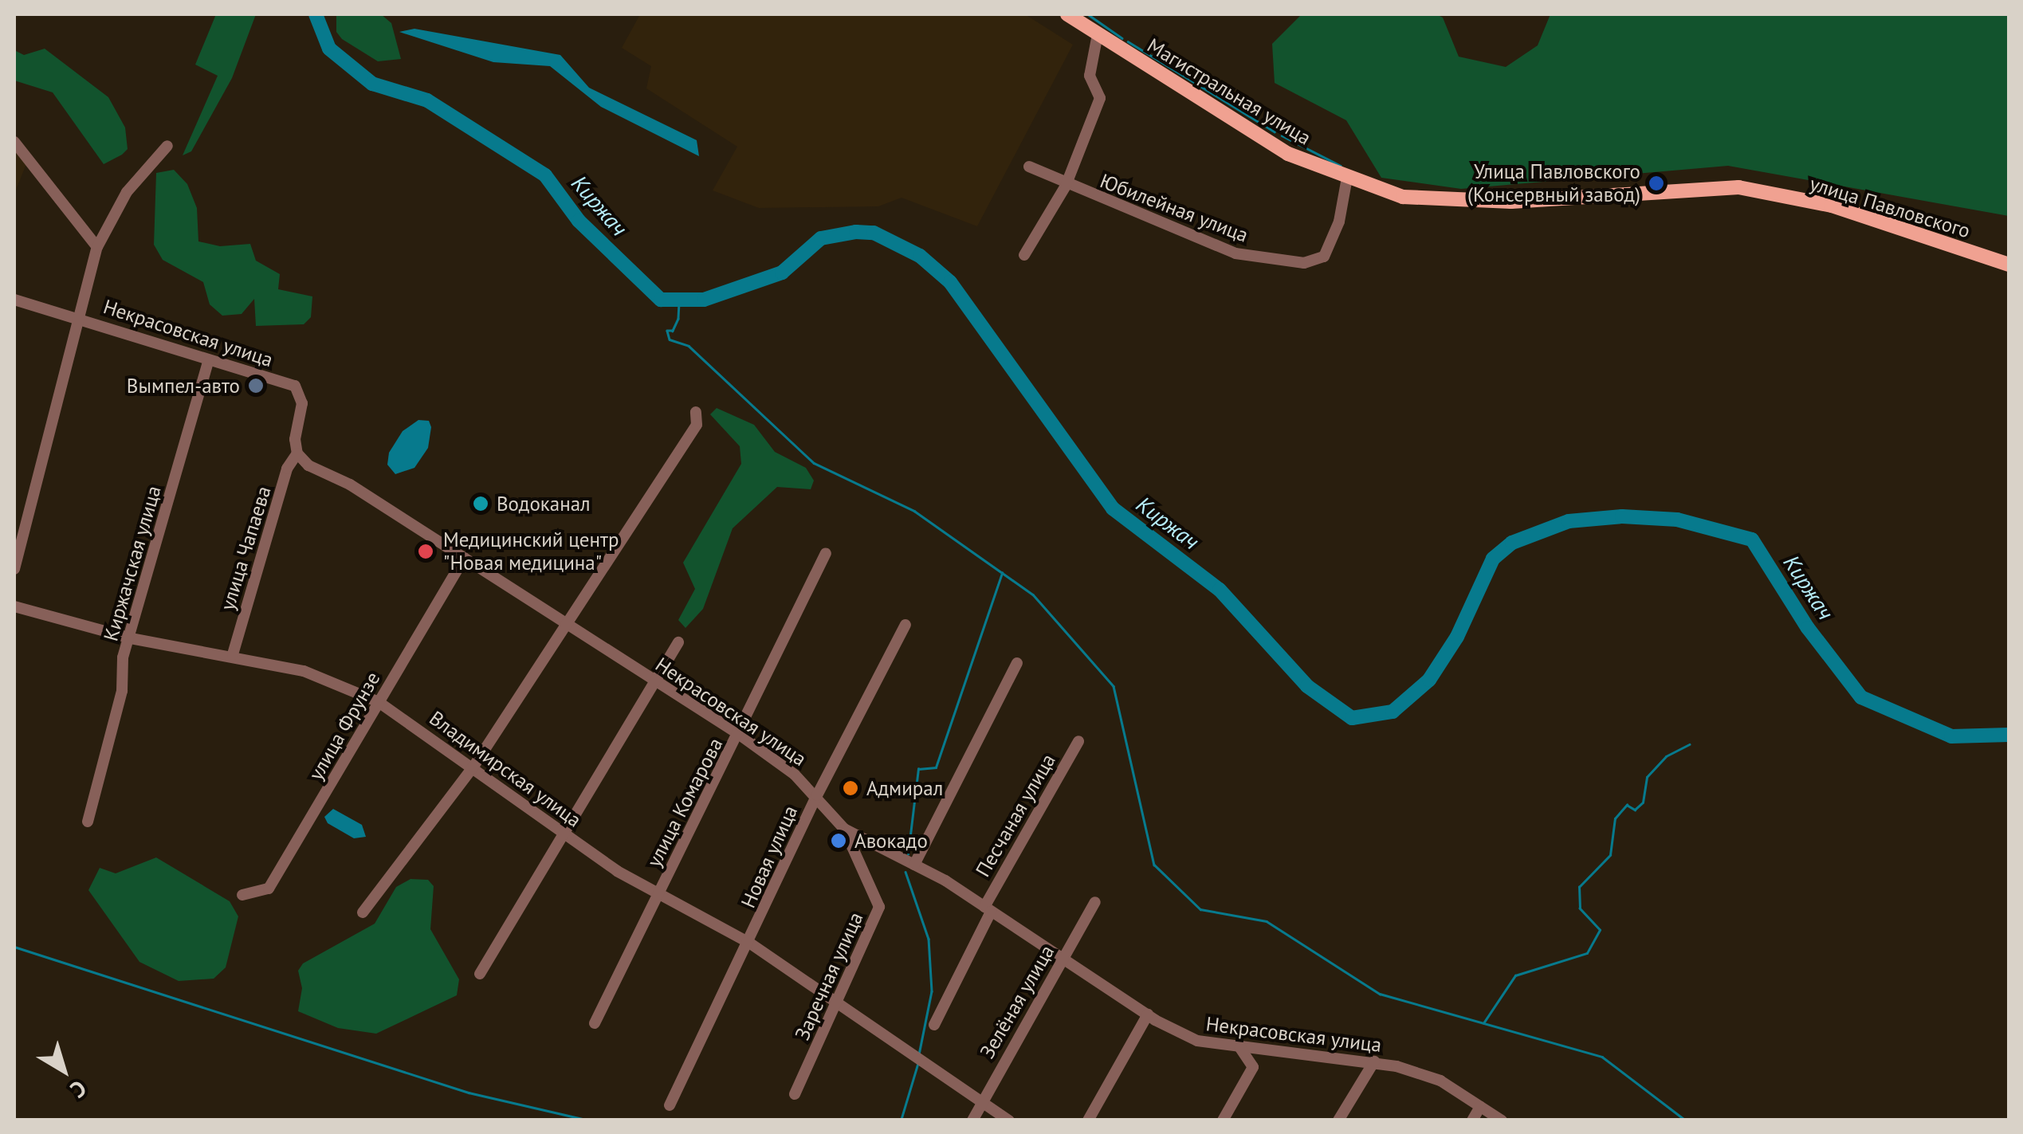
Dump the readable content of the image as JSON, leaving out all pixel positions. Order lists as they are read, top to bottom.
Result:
{
  "streets": {
    "main road": ["Магистральная улица", "улица Павловского"],
    "street": [
      "Юбилейная улица",
      "Некрасовская улица",
      "улица Чапаева",
      "Киржачская улица",
      "улица Фрунзе",
      "Владимирская улица",
      "улица Комарова",
      "Песчаная улица",
      "Новая улица",
      "Заречная улица",
      "Зелёная улица"
    ]
  },
  "crossings": [
    ["Магистральная улица", "улица Павловского"],
    ["Магистральная улица", "Юбилейная улица"],
    ["Некрасовская улица", "улица Чапаева"],
    ["Некрасовская улица", "Киржачская улица"],
    ["Некрасовская улица", "улица Фрунзе"],
    ["Некрасовская улица", "улица Комарова"],
    ["Некрасовская улица", "Песчаная улица"],
    ["Некрасовская улица", "Новая улица"],
    ["Некрасовская улица", "Заречная улица"],
    ["Некрасовская улица", "Зелёная улица"],
    ["улица Чапаева", "Владимирская улица"],
    ["Киржачская улица", "Владимирская улица"],
    ["улица Фрунзе", "Владимирская улица"],
    ["Владимирская улица", "улица Комарова"],
    ["Владимирская улица", "Новая улица"],
    ["Владимирская улица", "Заречная улица"],
    ["Владимирская улица", "Зелёная улица"]
  ],
  "water": ["Киржач"],
  "places": [
    "Улица Павловского (Консервный завод)",
    "Вымпел-авто",
    "Водоканал",
    "Медицинский центр \"Новая медицина\"",
    "Адмирал",
    "Авокадо"
  ],
  "north": "bottom right"
}
